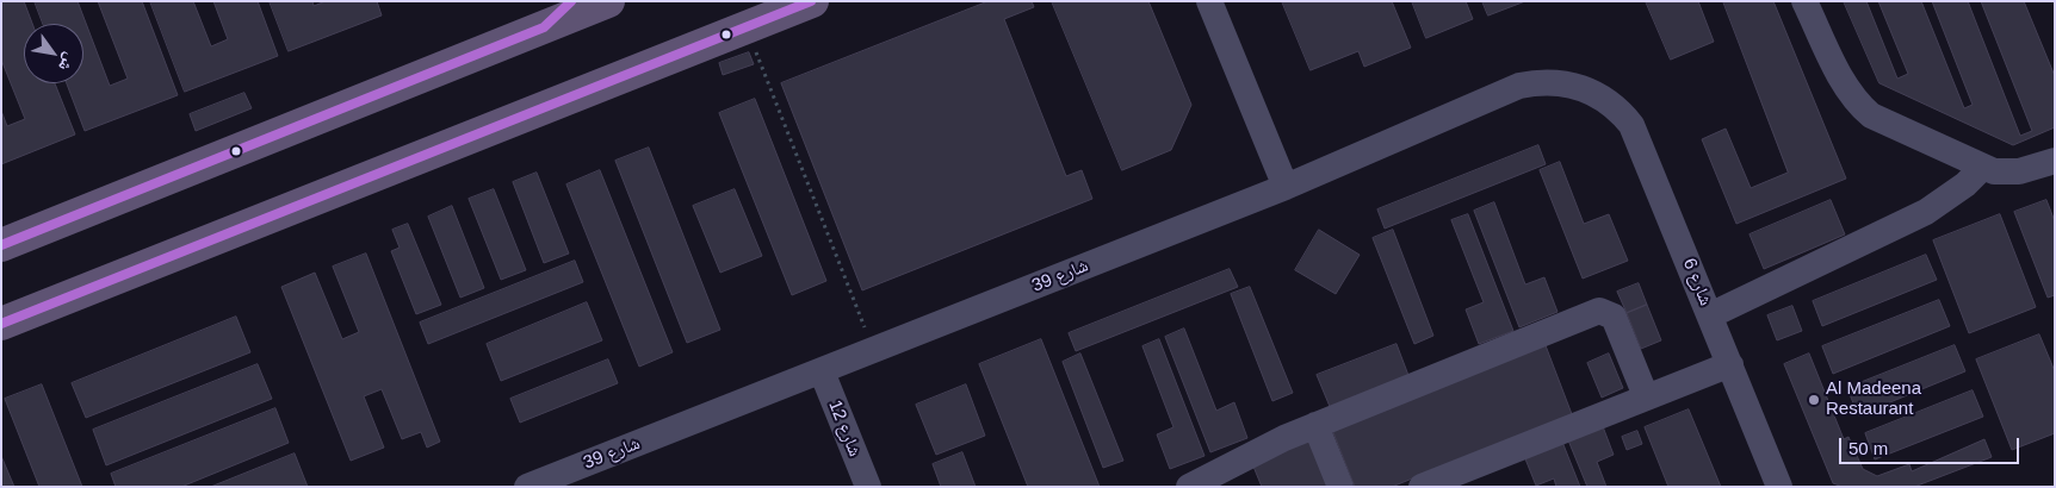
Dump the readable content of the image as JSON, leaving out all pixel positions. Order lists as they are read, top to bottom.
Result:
{
  "streets": {
    "street": ["شارع 39", "شارع 6", "شارع 12"]
  },
  "crossings": [
    ["شارع 39", "شارع 6"],
    ["شارع 39", "شارع 12"]
  ],
  "places": ["Al Madeena Restaurant"],
  "scale_bar": "50 m",
  "north": "bottom right"
}
